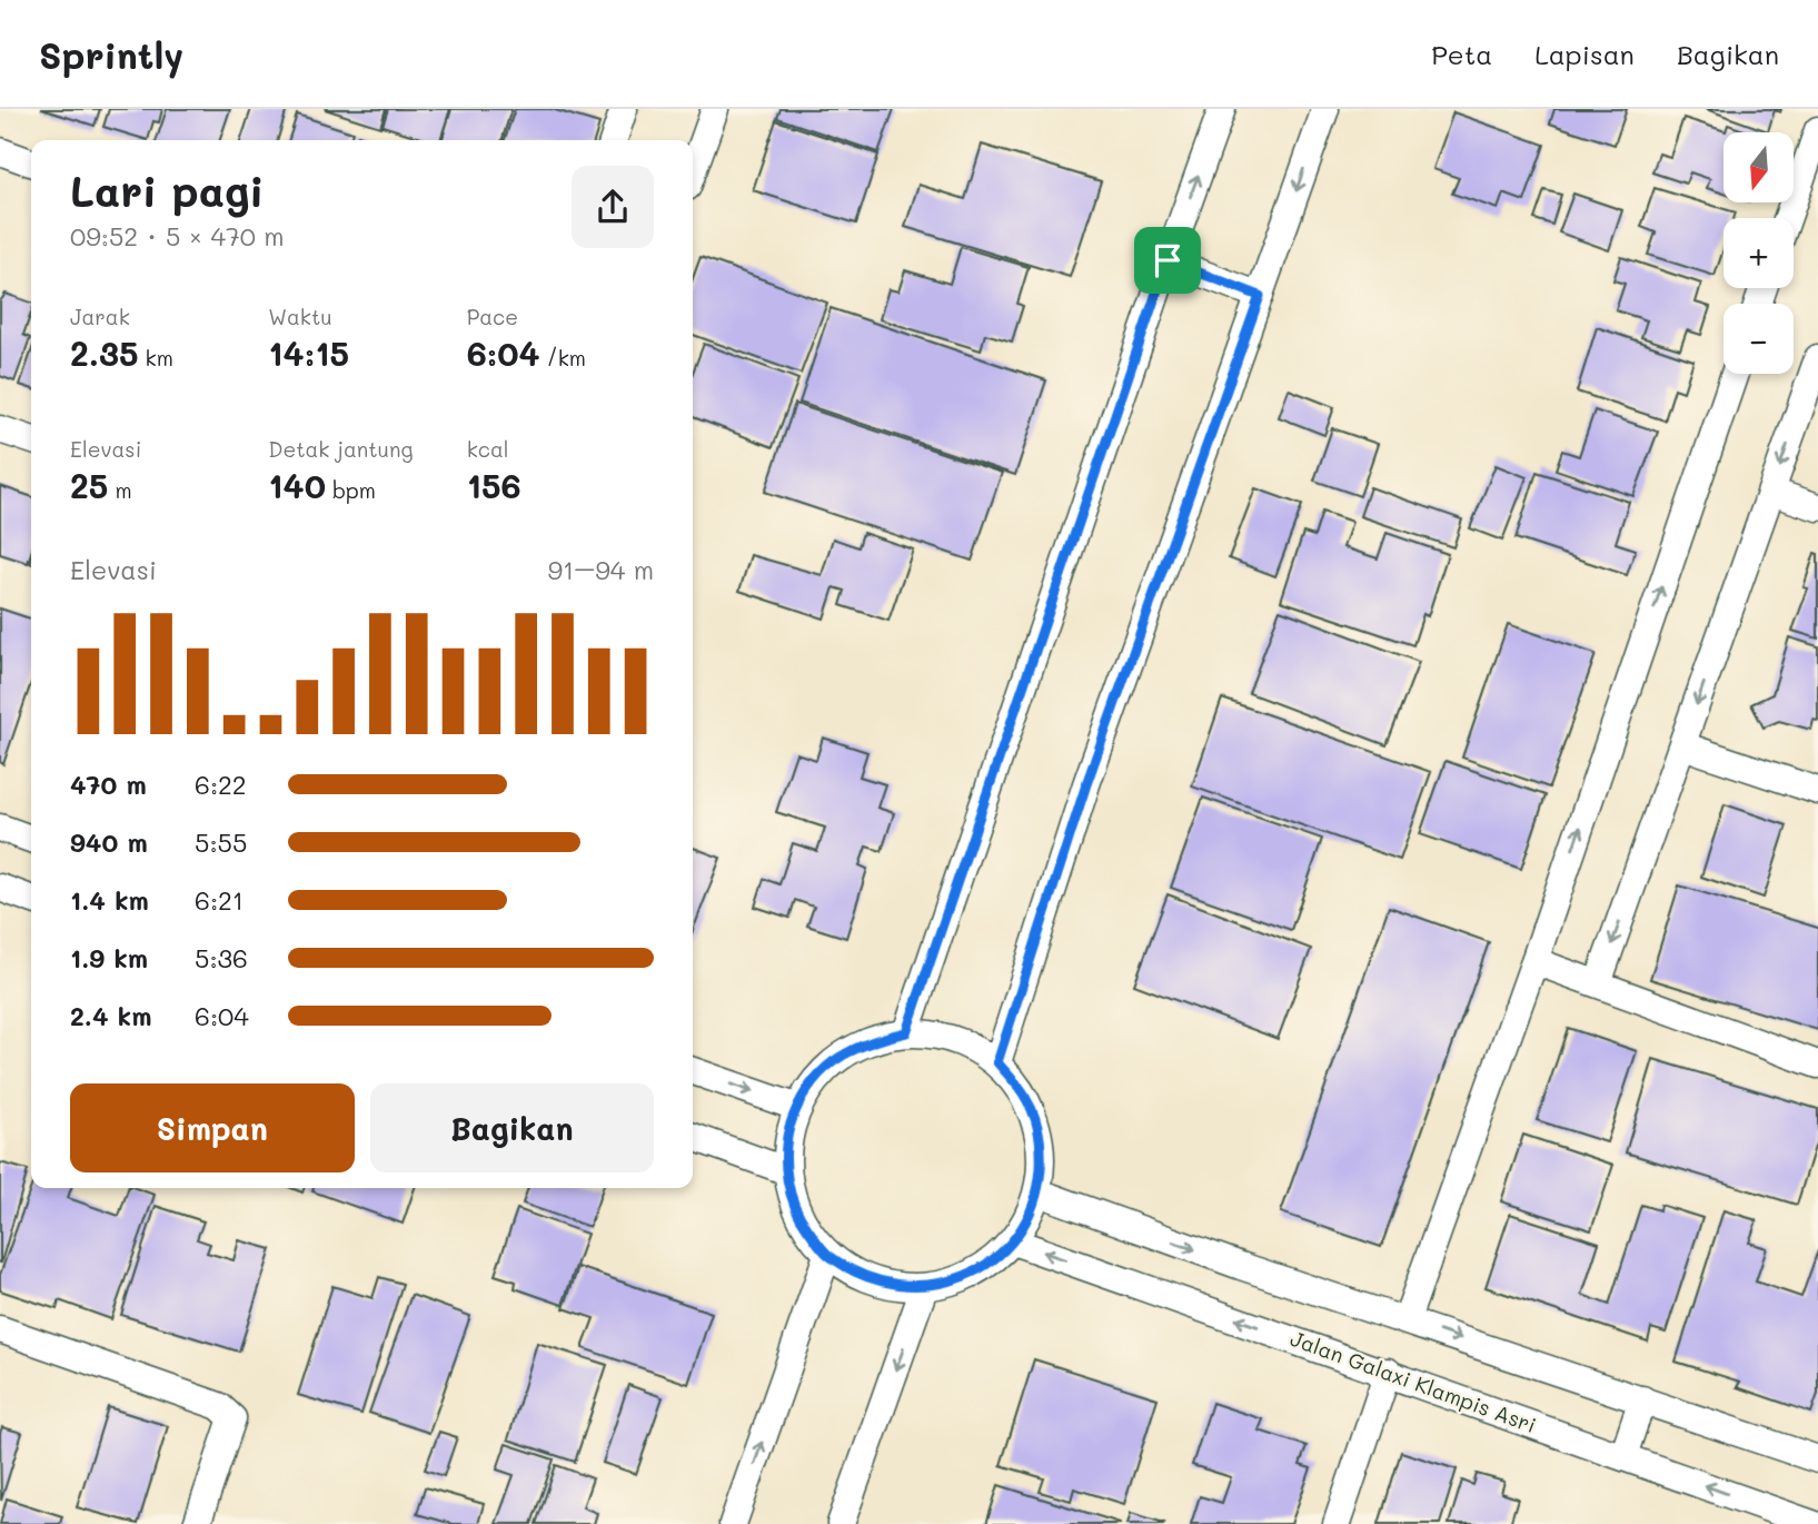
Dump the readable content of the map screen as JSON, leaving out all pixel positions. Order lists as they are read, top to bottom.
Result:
{
  "streets": {
    "street": ["Jalan Galaxi Klampis Asri"]
  },
  "north": "bottom",
  "page": {
    "header": "Sprintly",
    "nav": ["Peta", "Lapisan", "Bagikan"],
    "map_buttons": ["+", "−"],
    "heading": ["Lari pagi", "09:52 · 5 × 470 m"],
    "stats": [
      ["Jarak", "2.35 km"],
      ["Waktu", "14:15"],
      ["Pace", "6:04 /km"],
      ["Elevasi", "25 m"],
      ["Detak jantung", "140 bpm"],
      ["kcal", "156"]
    ],
    "chart": ["Elevasi", "91–94 m"],
    "list": [
      {
        "name": "470 m",
        "note": "6:22"
      },
      {
        "name": "940 m",
        "note": "5:55"
      },
      {
        "name": "1.4 km",
        "note": "6:21"
      },
      {
        "name": "1.9 km",
        "note": "5:36"
      },
      {
        "name": "2.4 km",
        "note": "6:04"
      }
    ],
    "buttons": ["Simpan", "Bagikan"]
  }
}
